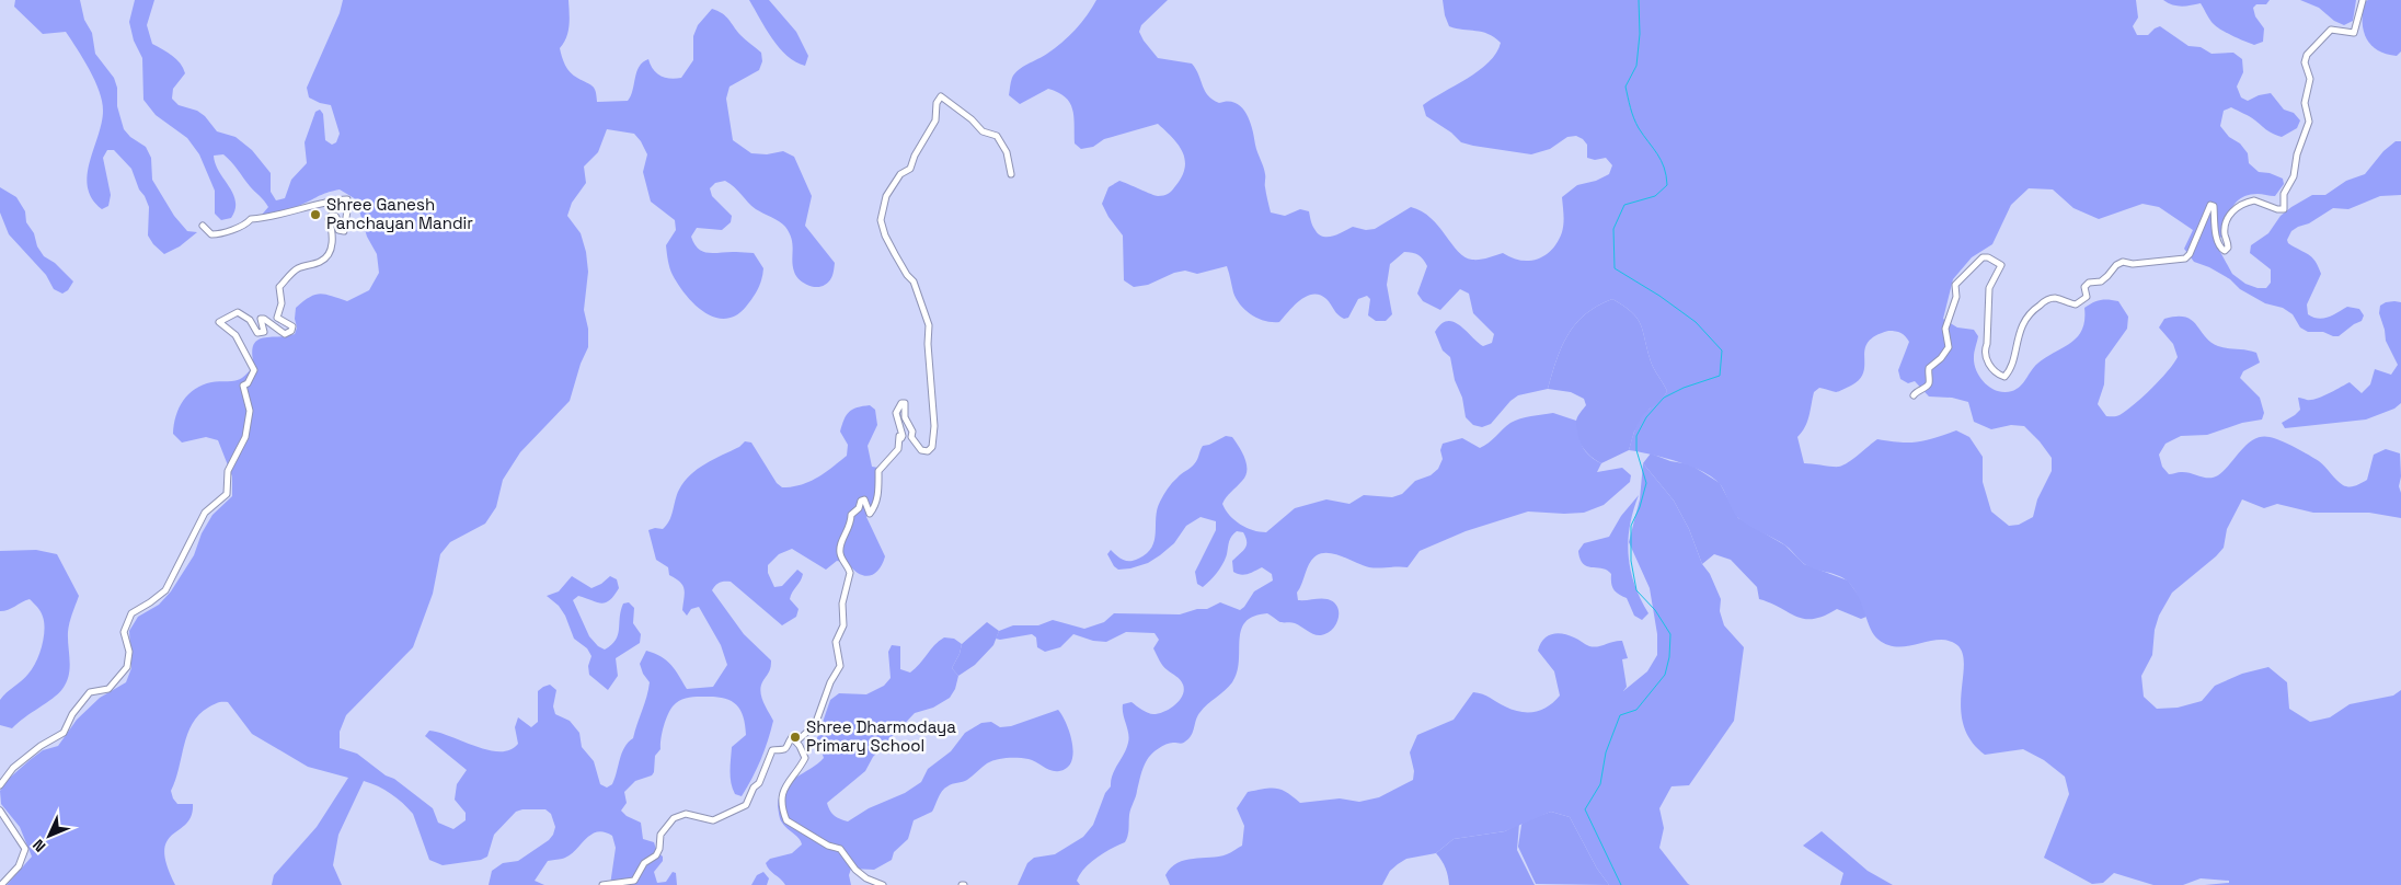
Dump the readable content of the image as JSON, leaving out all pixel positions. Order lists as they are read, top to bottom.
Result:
{
  "places": ["Shree Ganesh Panchayan Mandir", "Shree Dharmodaya Primary School"],
  "north": "bottom left"
}
